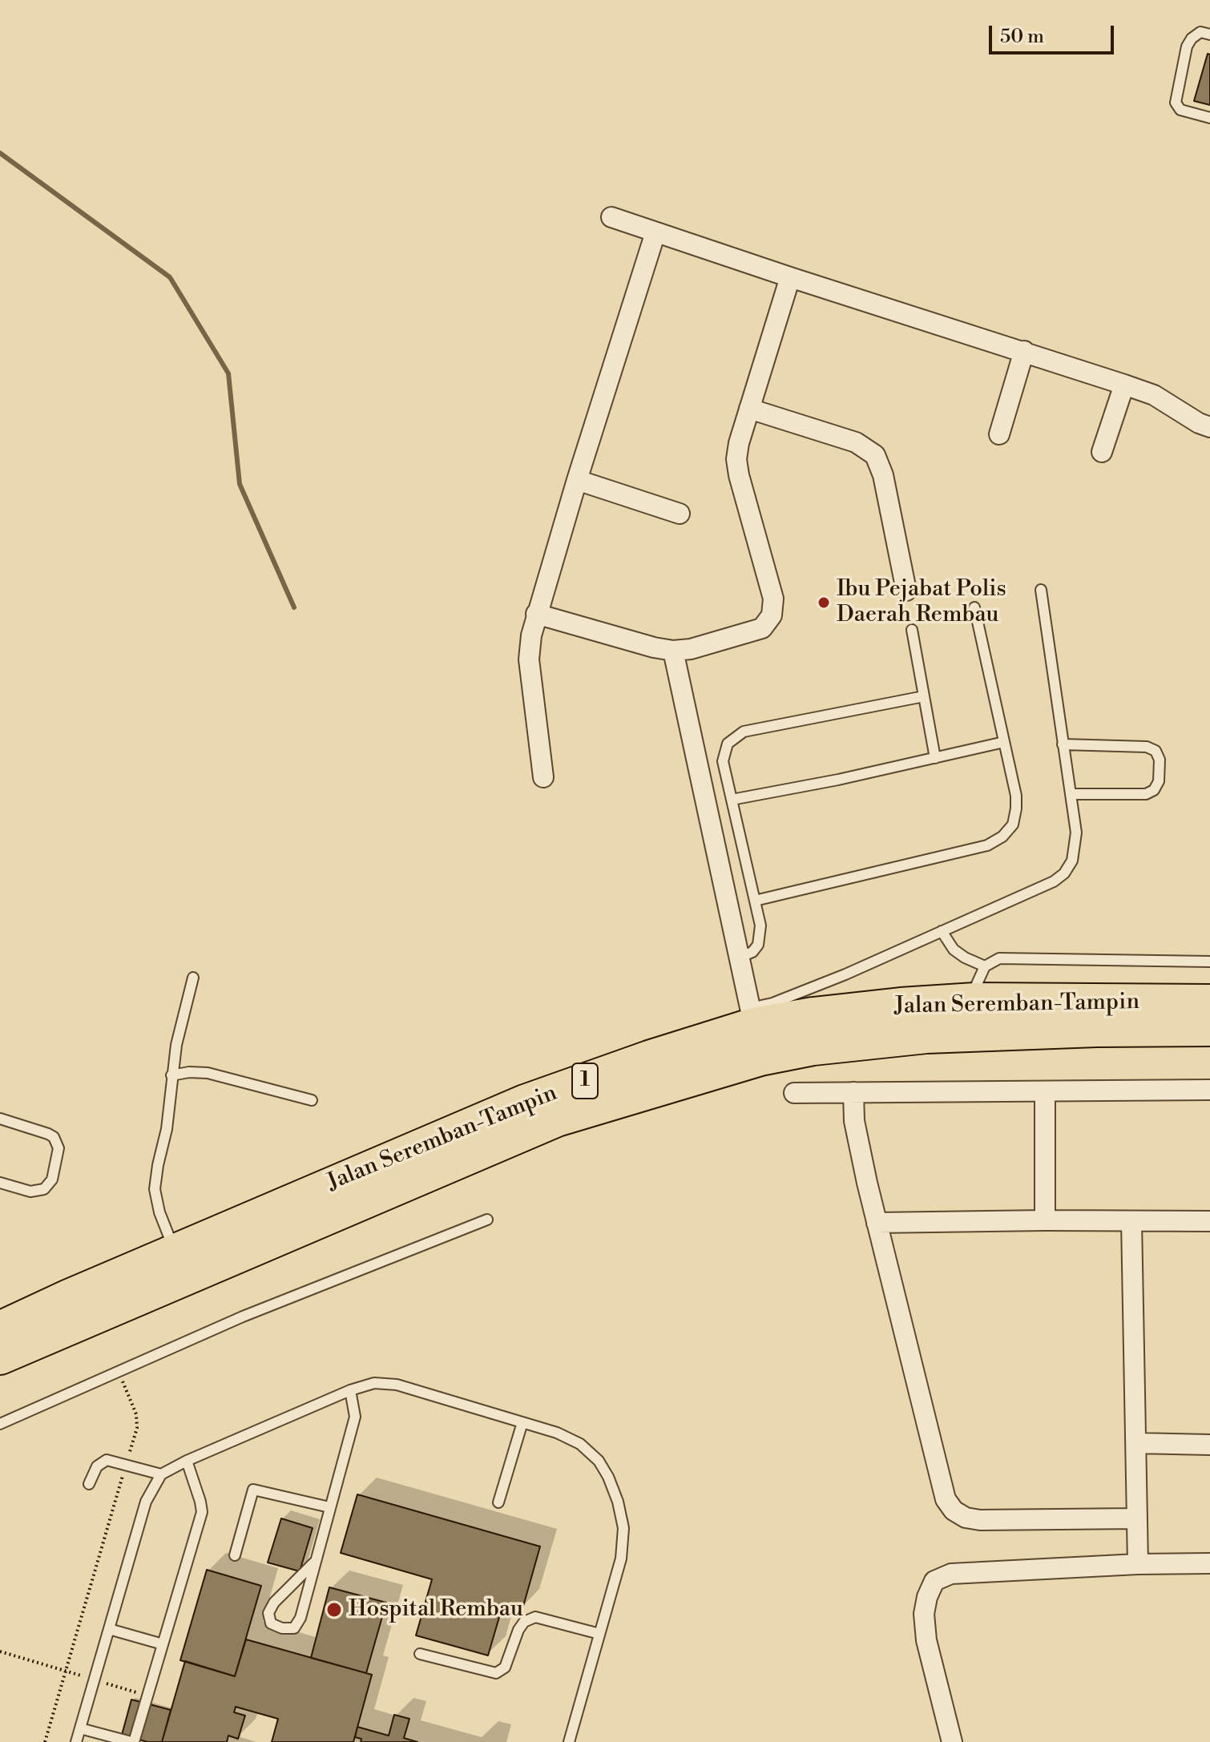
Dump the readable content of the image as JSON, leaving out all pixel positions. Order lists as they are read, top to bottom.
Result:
{
  "streets": {
    "highway": ["Jalan Seremban-Tampin", "1"]
  },
  "places": ["Ibu Pejabat Polis Daerah Rembau", "Hospital Rembau"],
  "scale_bar": "50 m"
}
